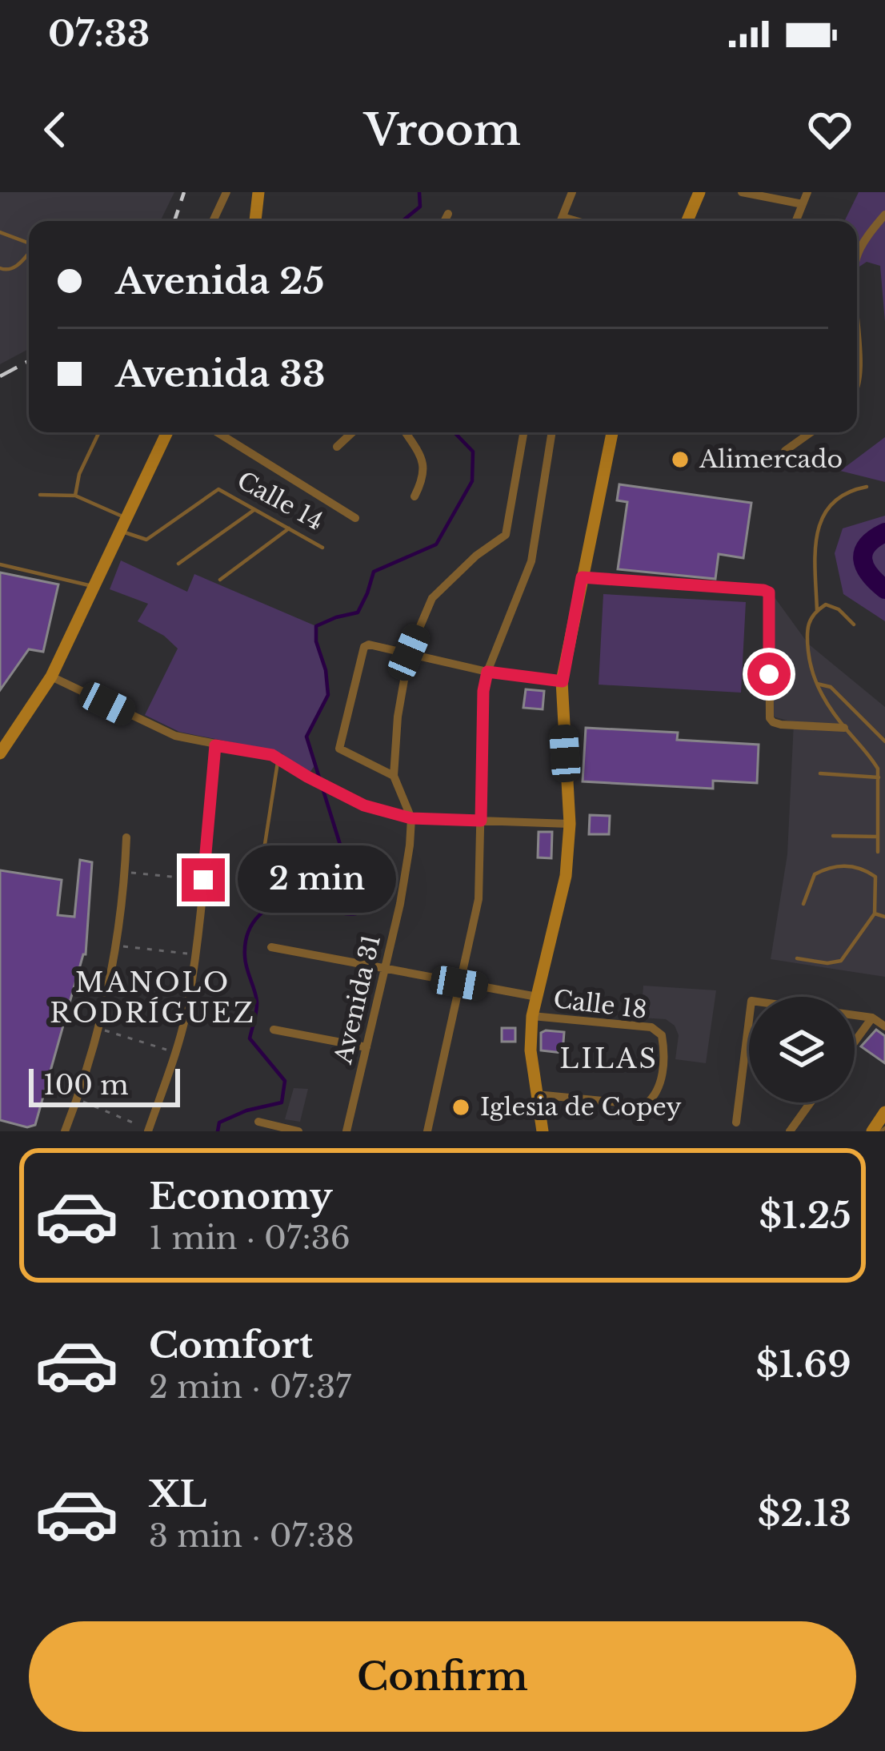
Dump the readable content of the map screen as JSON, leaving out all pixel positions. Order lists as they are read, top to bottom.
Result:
{
  "streets": {
    "street": ["Avenida 31", "Calle 18"],
    "lane": ["Calle 14"]
  },
  "crossings": [
    ["Avenida 31", "Calle 18"]
  ],
  "districts": ["MANOLO RODRÍGUEZ", "LILAS"],
  "places": ["Alimercado", "Iglesia de Copey"],
  "scale_bar": "100 m",
  "page": {
    "status": "07:33",
    "header": "Vroom",
    "banner": ["Avenida 25", "Avenida 33"],
    "bubble": "2 min",
    "scale": "100 m",
    "list": [
      {
        "name": "Economy",
        "note": "1 min · 07:36",
        "value": "$1.25"
      },
      {
        "name": "Comfort",
        "note": "2 min · 07:37",
        "value": "$1.69"
      },
      {
        "name": "XL",
        "note": "3 min · 07:38",
        "value": "$2.13"
      }
    ],
    "buttons": "Confirm"
  }
}
